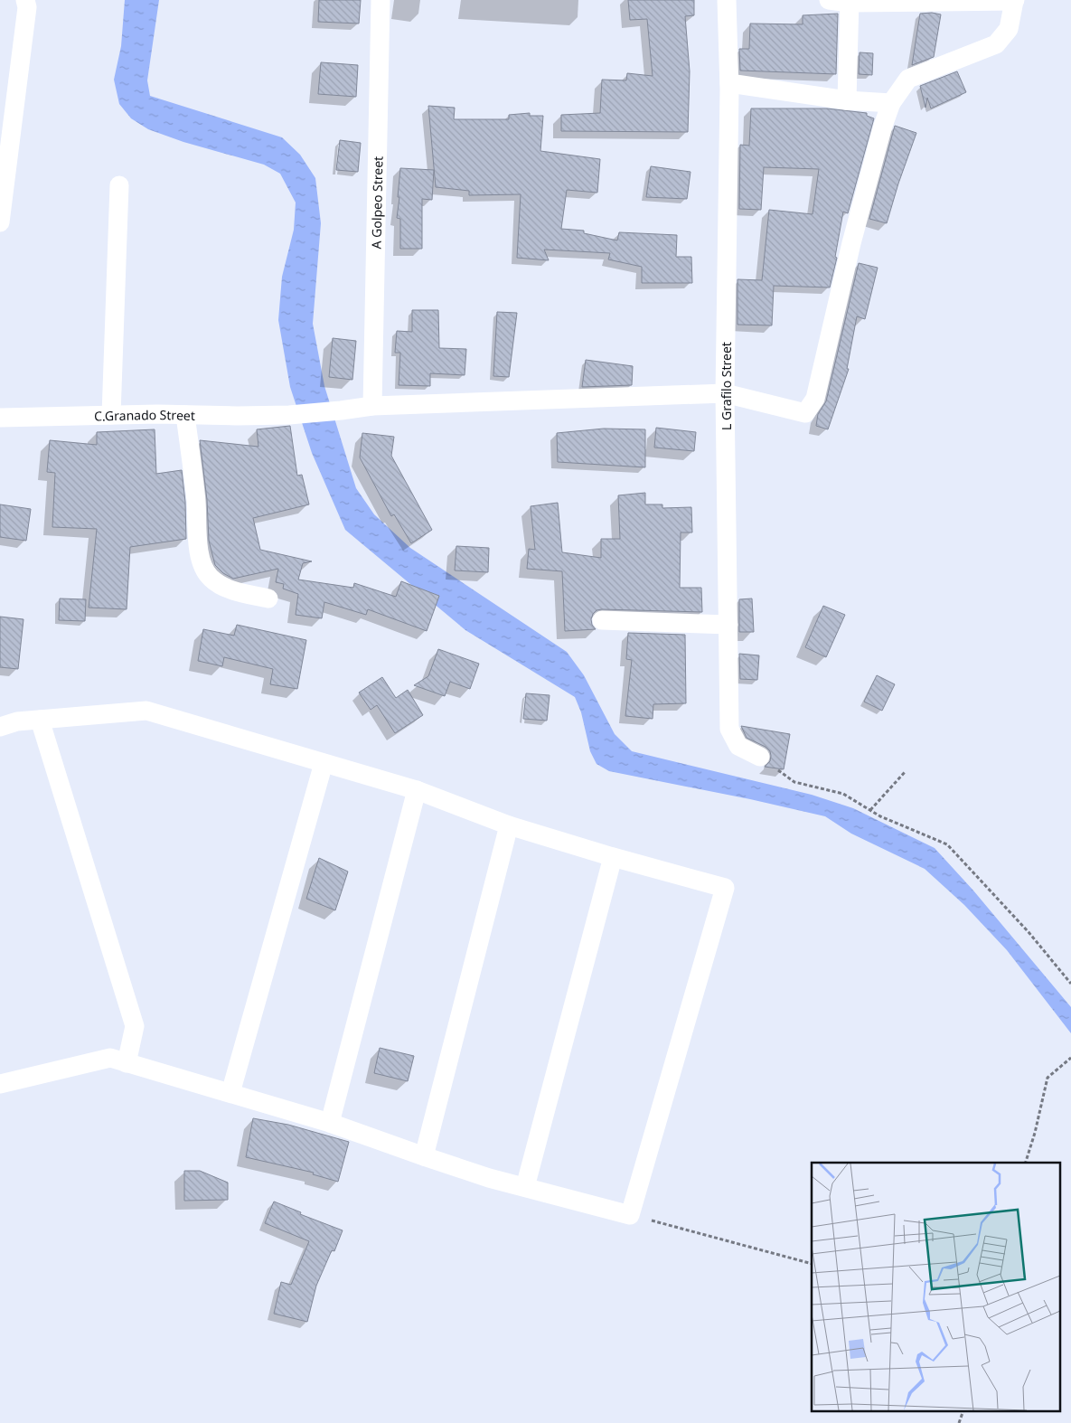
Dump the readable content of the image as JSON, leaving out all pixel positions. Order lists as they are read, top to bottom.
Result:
{
  "streets": {
    "street": ["A Golpeo Street", "L Grafilo Street", "C.Granado Street"]
  },
  "crossings": [
    ["A Golpeo Street", "C.Granado Street"],
    ["L Grafilo Street", "C.Granado Street"]
  ]
}
